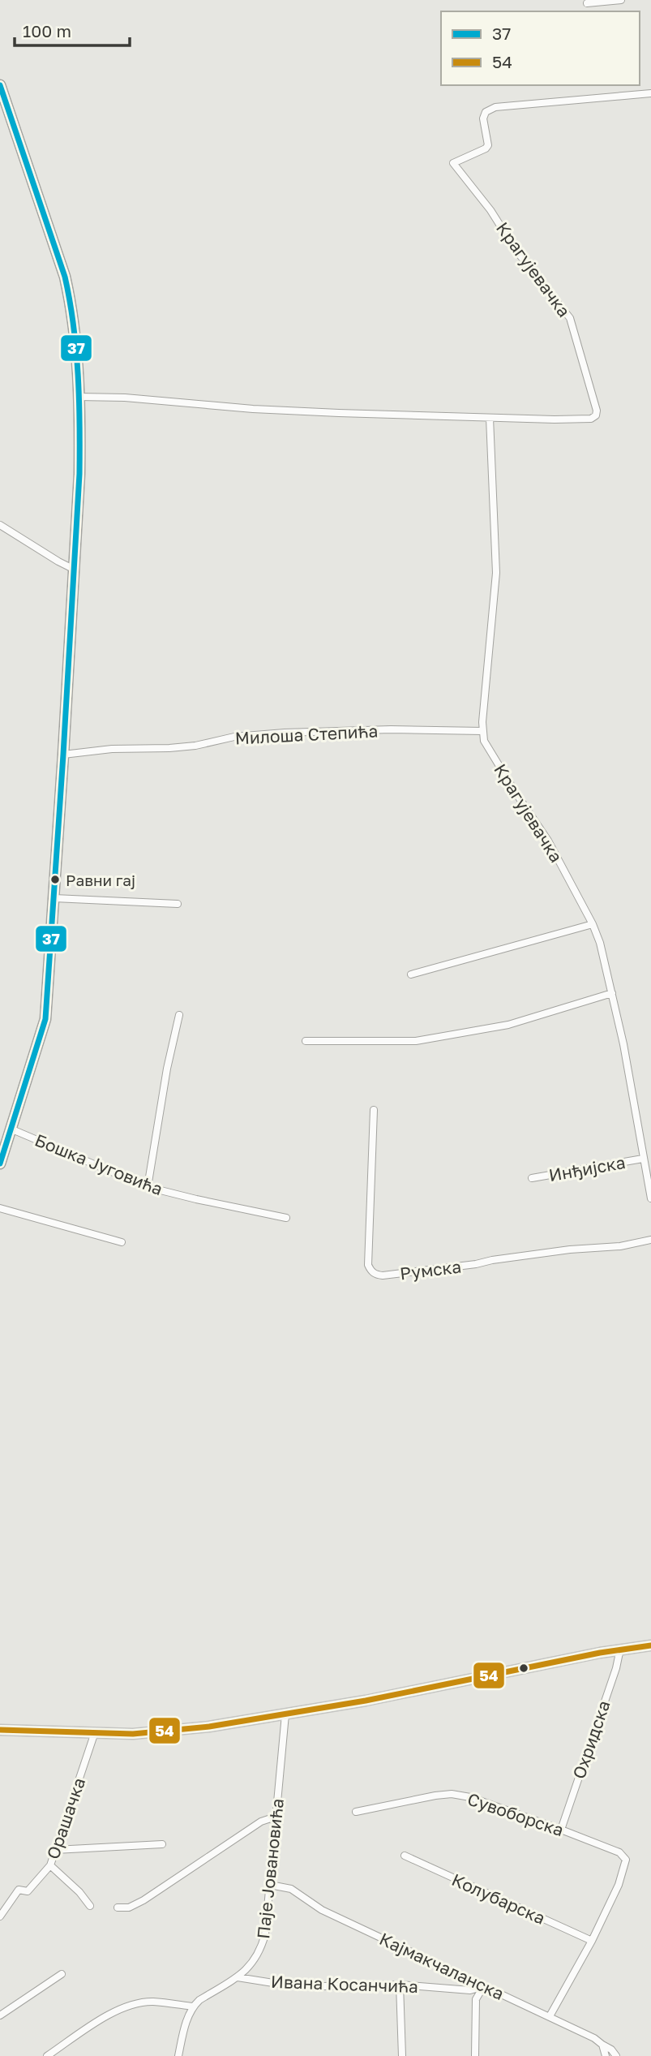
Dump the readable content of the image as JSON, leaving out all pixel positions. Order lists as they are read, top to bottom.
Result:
{
  "streets": {
    "street": [
      "Крагујевачка",
      "Милоша Степића",
      "Бошка Југовића",
      "Инђијска",
      "Румска",
      "Охридска",
      "Сувоборска",
      "Орашачка",
      "Паје Јовановића",
      "Колубарска",
      "Кајмакчаланска",
      "Ивана Косанчића"
    ]
  },
  "crossings": [
    ["Крагујевачка", "Милоша Степића"],
    ["Крагујевачка", "Инђијска"],
    ["Охридска", "Сувоборска"],
    ["Сувоборска", "Колубарска"],
    ["Паје Јовановића", "Кајмакчаланска"],
    ["Паје Јовановића", "Ивана Косанчића"],
    ["Кајмакчаланска", "Ивана Косанчића"]
  ],
  "places": ["Равни гај"],
  "lines": ["transit line 37", "transit line 54"],
  "legend": ["37", "54"],
  "scale_bar": "100 m"
}
